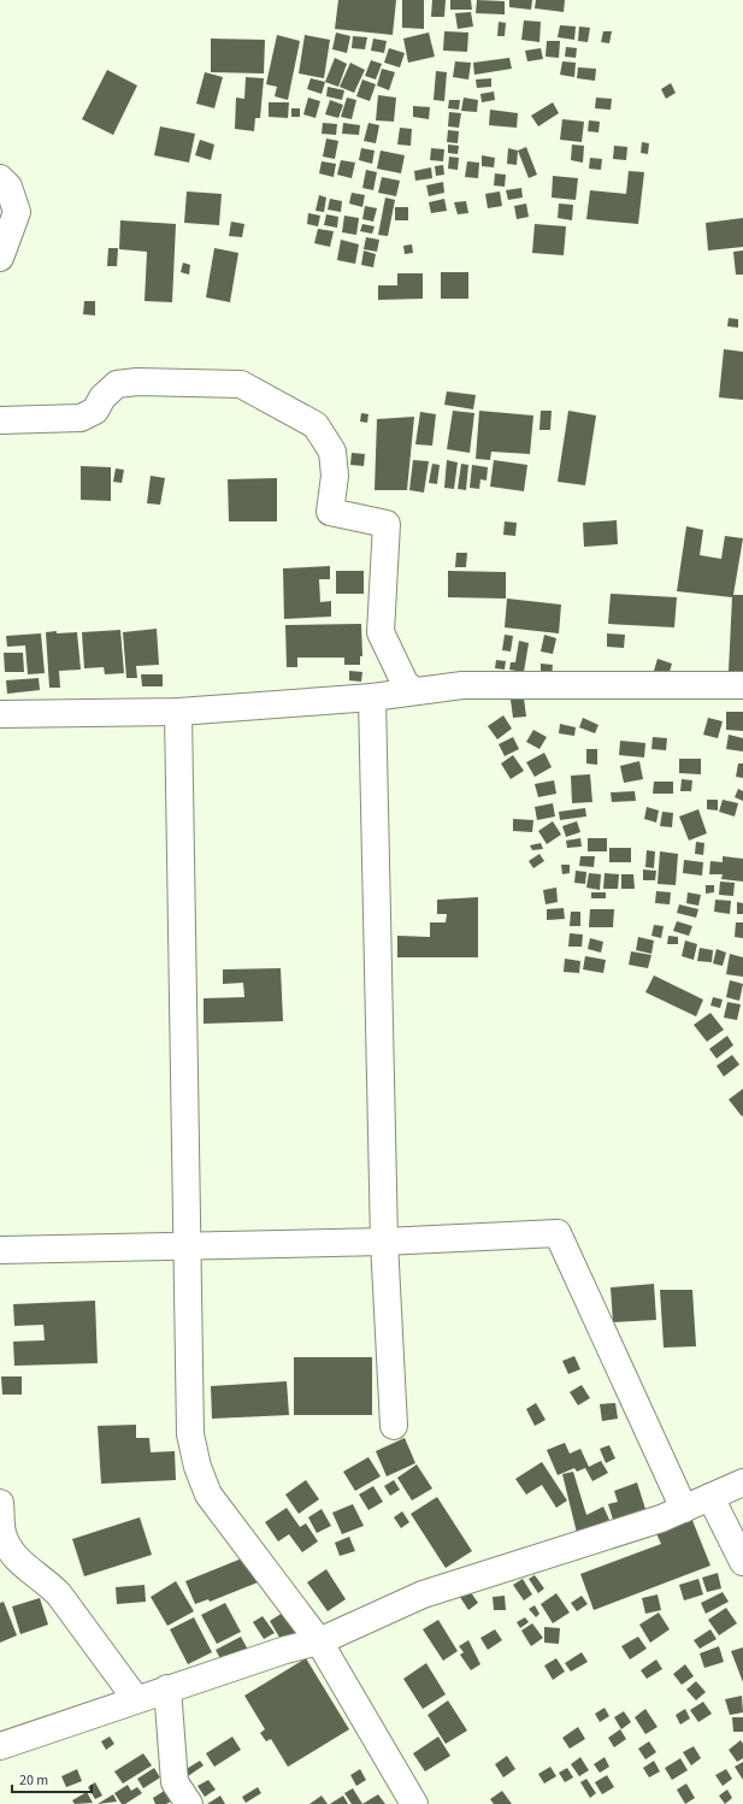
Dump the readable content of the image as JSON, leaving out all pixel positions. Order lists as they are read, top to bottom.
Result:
{
  "scale_bar": "20 m"
}
